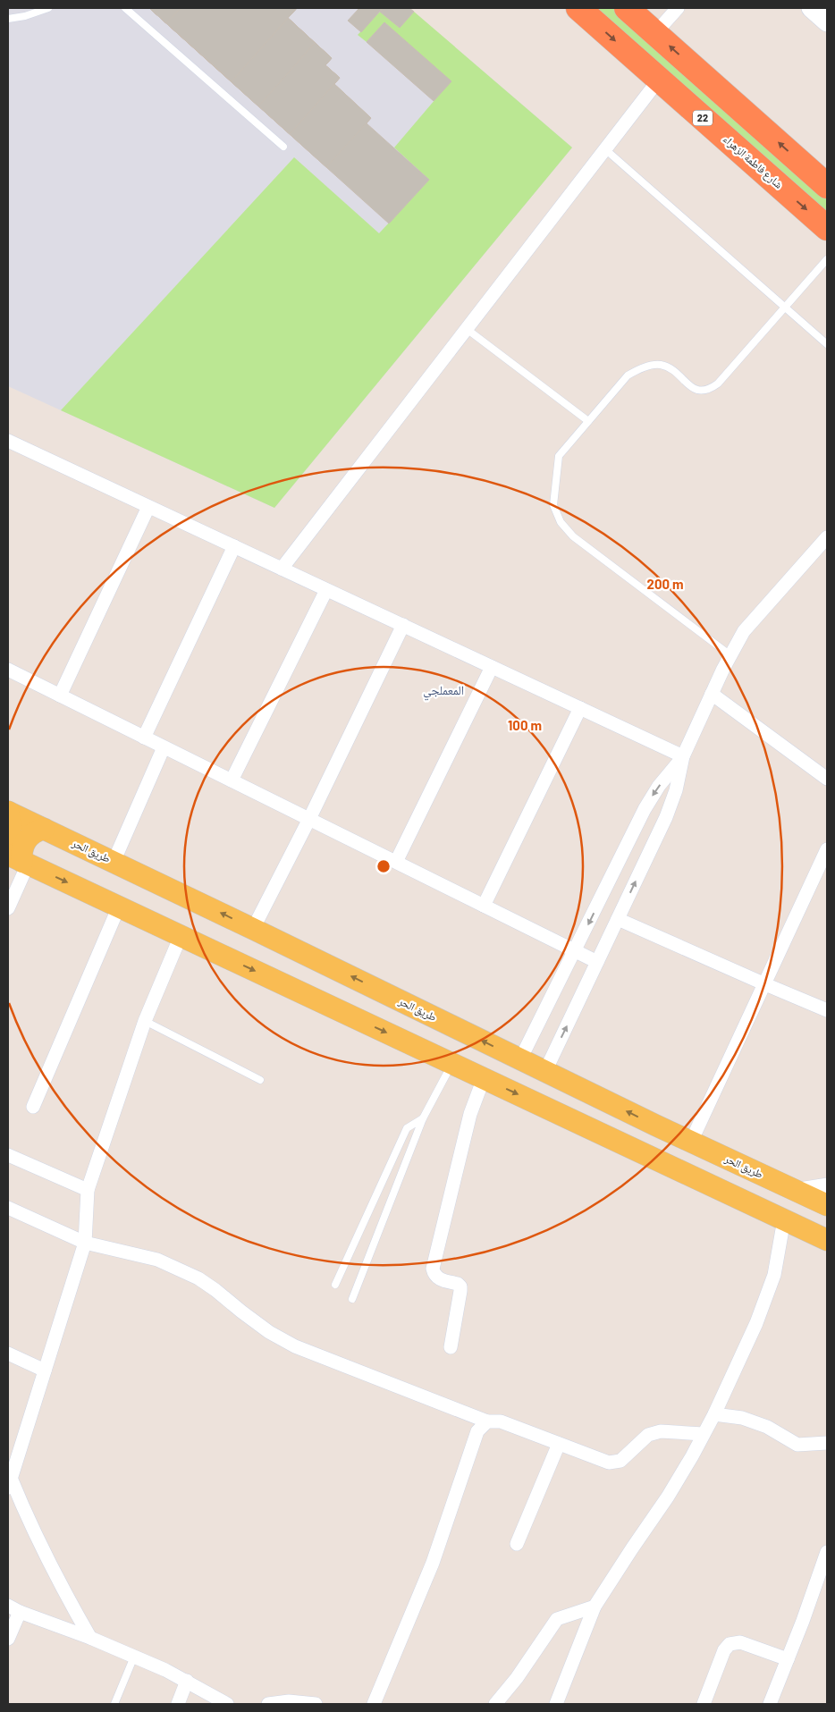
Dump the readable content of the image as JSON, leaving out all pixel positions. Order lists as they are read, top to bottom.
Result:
{
  "streets": {
    "highway": ["22", "شارع فاطمة الزهراء"],
    "main road": ["طريق الحر"]
  },
  "districts": ["المعملجي"],
  "rings": ["200 m", "100 m"]
}
